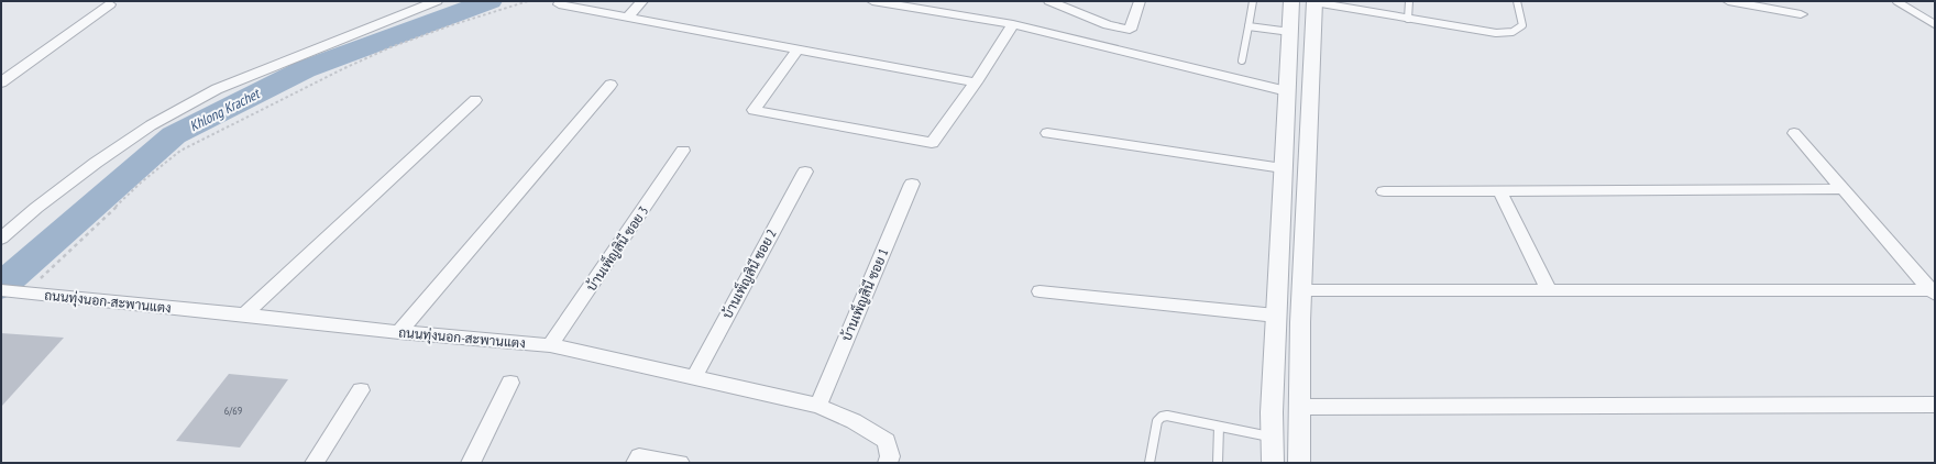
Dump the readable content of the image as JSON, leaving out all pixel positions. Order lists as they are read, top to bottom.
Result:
{
  "streets": {
    "street": [
      "บ้านเพ็ญสินี ซอย 3",
      "บ้านเพ็ญสินี ซอย 2",
      "บ้านเพ็ญสินี ซอย 1",
      "ถนนทุ่งนอก-สะพานแตง"
    ]
  },
  "crossings": [
    ["บ้านเพ็ญสินี ซอย 3", "ถนนทุ่งนอก-สะพานแตง"],
    ["บ้านเพ็ญสินี ซอย 2", "ถนนทุ่งนอก-สะพานแตง"],
    ["บ้านเพ็ญสินี ซอย 1", "ถนนทุ่งนอก-สะพานแตง"]
  ],
  "water": ["Khlong Krachet"],
  "house_numbers": ["6/69"]
}
